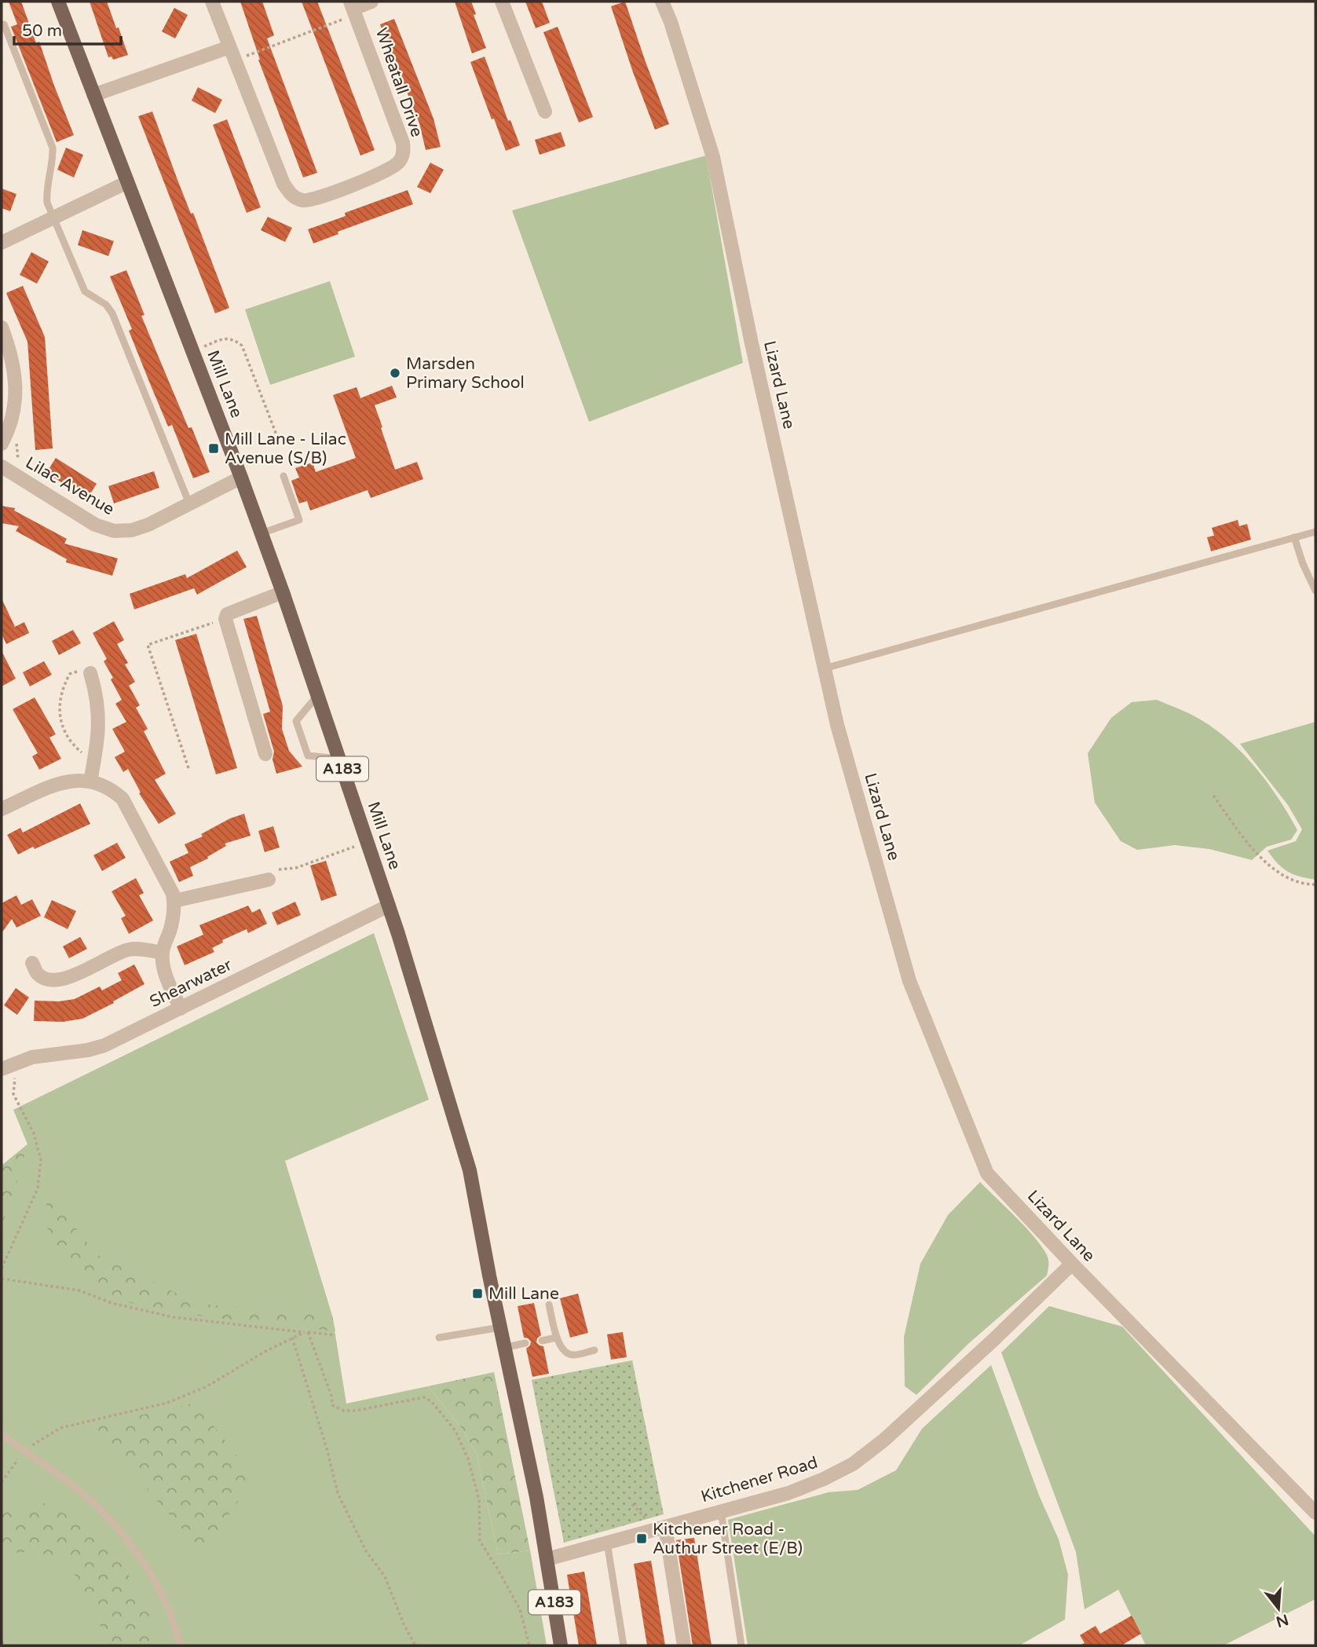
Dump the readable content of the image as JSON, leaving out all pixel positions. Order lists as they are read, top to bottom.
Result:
{
  "streets": {
    "main road": ["Mill Lane", "A183"],
    "street": [
      "Wheatall Drive",
      "Lizard Lane",
      "Lilac Avenue",
      "Shearwater",
      "Kitchener Road"
    ]
  },
  "crossings": [
    ["Mill Lane", "Lilac Avenue"],
    ["Mill Lane", "Shearwater"],
    ["Mill Lane", "Kitchener Road"],
    ["Lizard Lane", "Kitchener Road"]
  ],
  "places": {
    "other": ["Marsden Primary School"],
    "transit": ["Mill Lane - Lilac Avenue (S/B)", "Mill Lane", "Kitchener Road - Authur Street (E/B)"]
  },
  "scale_bar": "50 m",
  "north": "bottom"
}
